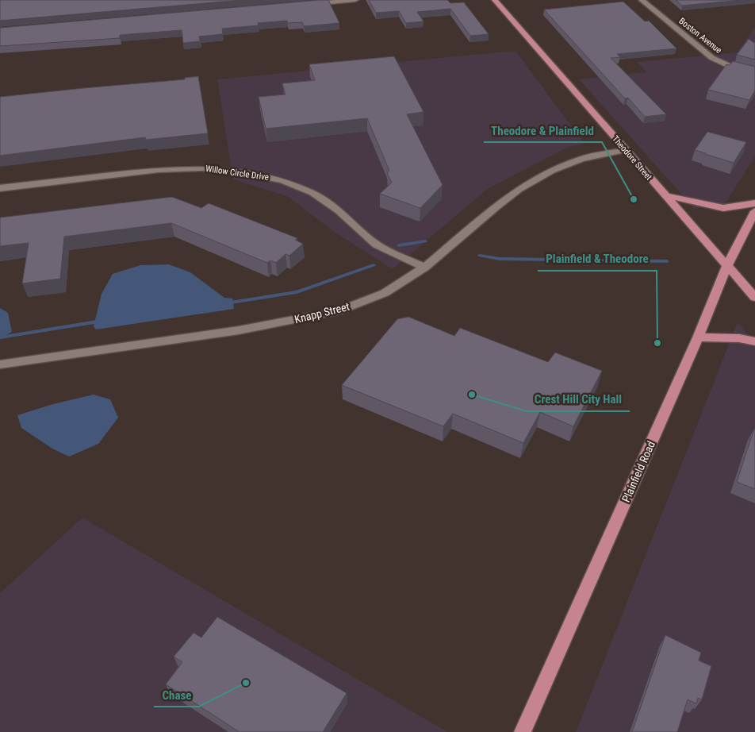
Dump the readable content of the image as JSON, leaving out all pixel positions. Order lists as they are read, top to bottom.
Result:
{
  "streets": {
    "main road": ["Theodore Street", "Plainfield Road"],
    "street": ["Boston Avenue", "Willow Circle Drive", "Knapp Street"]
  },
  "crossings": [
    ["Theodore Street", "Knapp Street"],
    ["Theodore Street", "Plainfield Road"],
    ["Willow Circle Drive", "Knapp Street"]
  ],
  "places": [
    "Theodore & Plainfield",
    "Plainfield & Theodore",
    "Crest Hill City Hall",
    "Chase"
  ]
}
